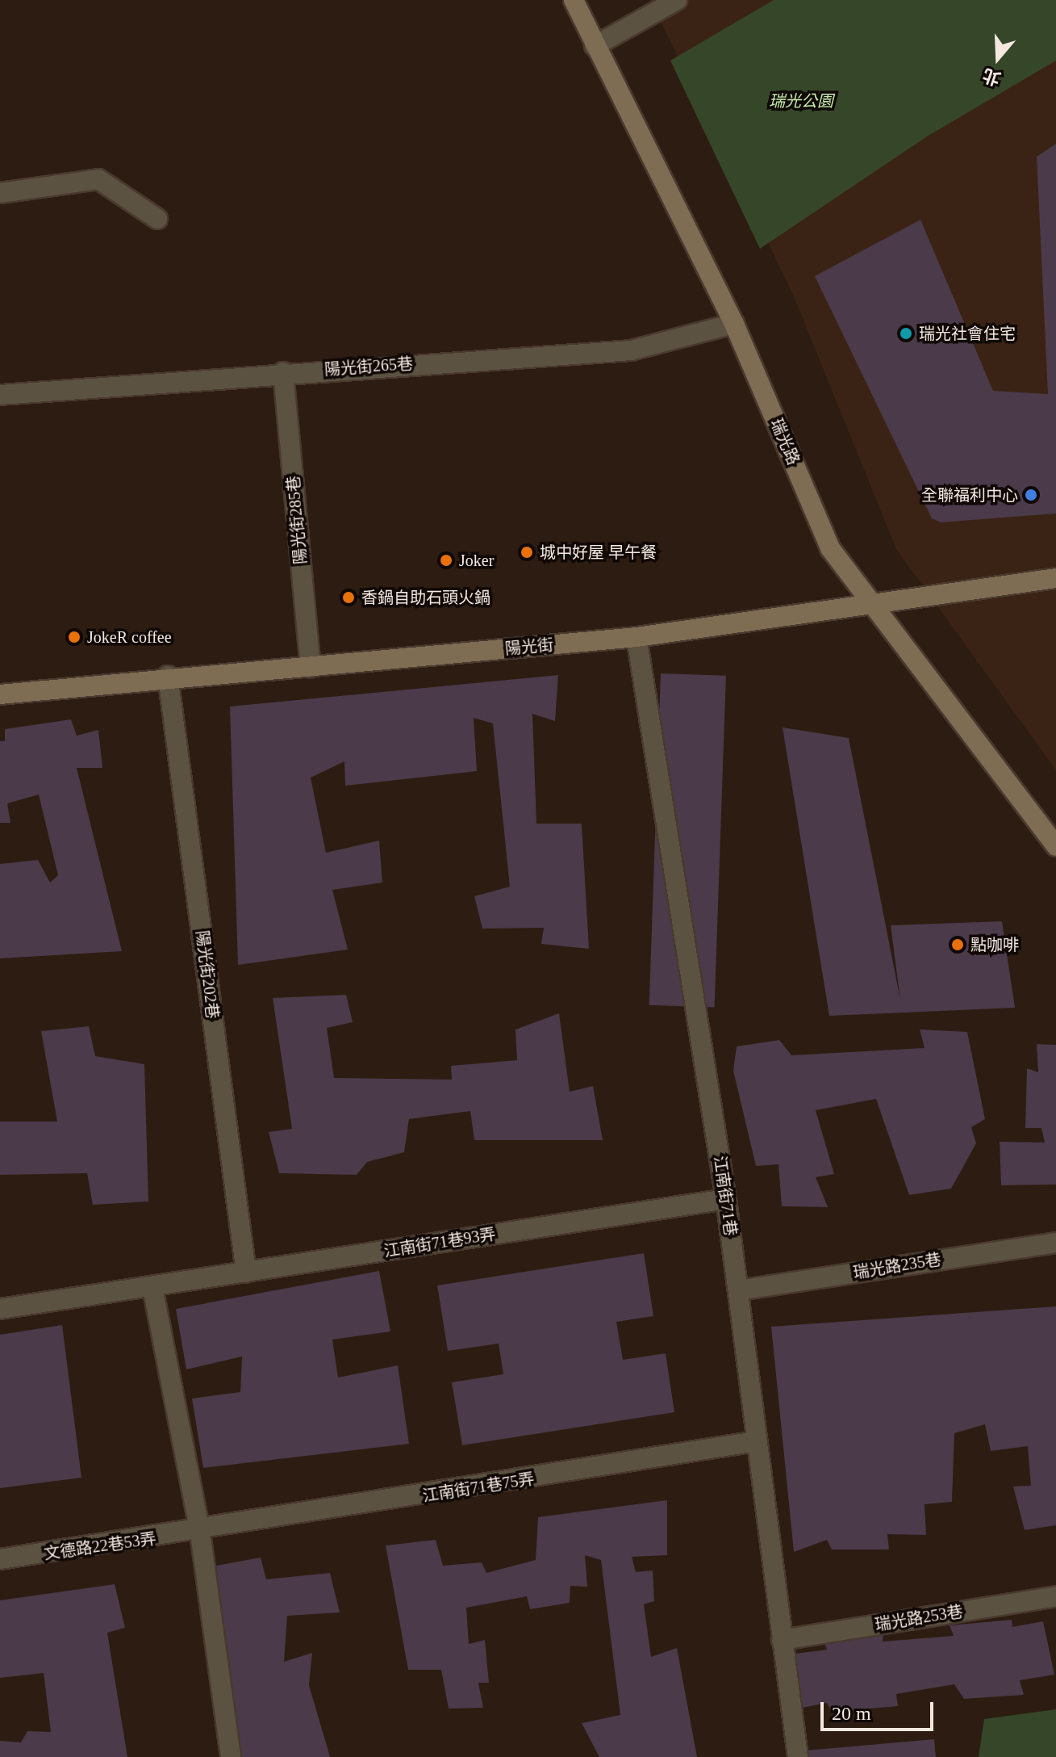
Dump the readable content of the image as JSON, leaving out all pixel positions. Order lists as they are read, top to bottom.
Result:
{
  "streets": {
    "street": [
      "陽光街265巷",
      "瑞光路",
      "陽光街285巷",
      "陽光街",
      "陽光街202巷",
      "江南街71巷",
      "江南街71巷93弄",
      "瑞光路235巷",
      "江南街71巷75弄",
      "文德路22巷53弄",
      "瑞光路253巷"
    ]
  },
  "crossings": [
    ["陽光街265巷", "瑞光路"],
    ["陽光街265巷", "陽光街285巷"],
    ["瑞光路", "陽光街"],
    ["陽光街285巷", "陽光街"],
    ["陽光街", "陽光街202巷"],
    ["陽光街", "江南街71巷"],
    ["陽光街202巷", "江南街71巷93弄"],
    ["江南街71巷", "江南街71巷93弄"],
    ["江南街71巷", "瑞光路235巷"],
    ["江南街71巷", "江南街71巷75弄"],
    ["江南街71巷", "瑞光路253巷"],
    ["江南街71巷75弄", "文德路22巷53弄"]
  ],
  "parks": ["瑞光公園"],
  "places": [
    "瑞光社會住宅",
    "全聯福利中心",
    "城中好屋 早午餐",
    "Joker",
    "香鍋自助石頭火鍋",
    "JokeR coffee",
    "點咖啡"
  ],
  "scale_bar": "20 m",
  "north": "bottom"
}
